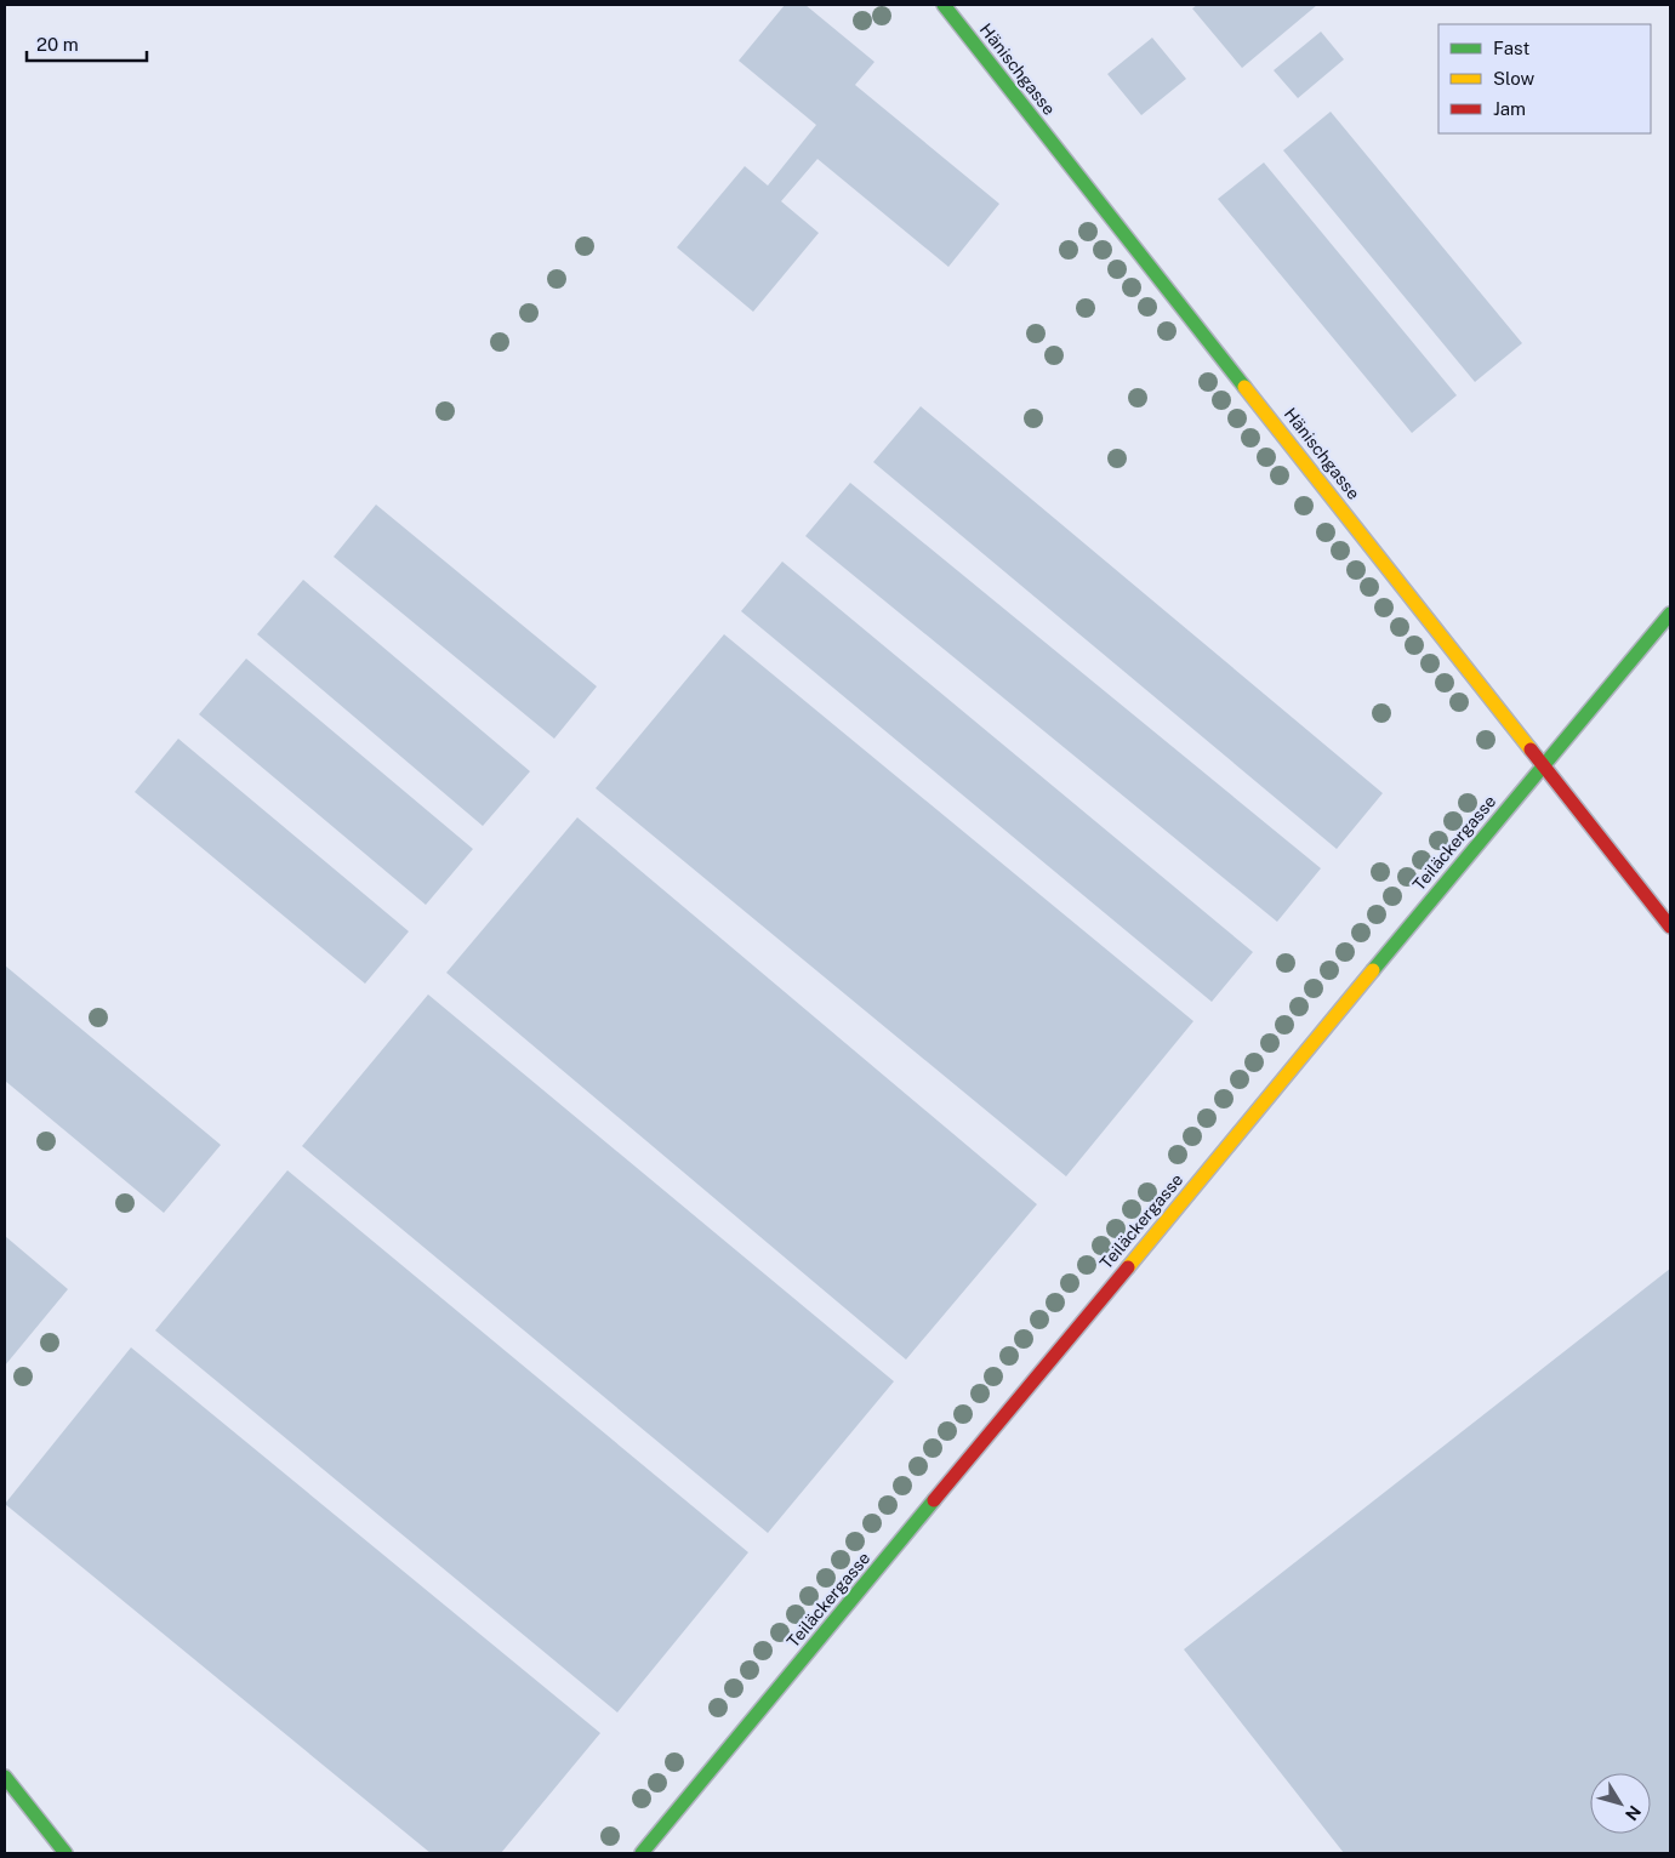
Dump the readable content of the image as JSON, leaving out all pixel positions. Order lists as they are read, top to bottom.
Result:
{
  "streets": {
    "street": ["Hänischgasse", "Teiläckergasse"]
  },
  "crossings": [
    ["Hänischgasse", "Teiläckergasse"]
  ],
  "legend": ["Fast", "Slow", "Jam"],
  "scale_bar": "20 m",
  "north": "bottom right"
}
